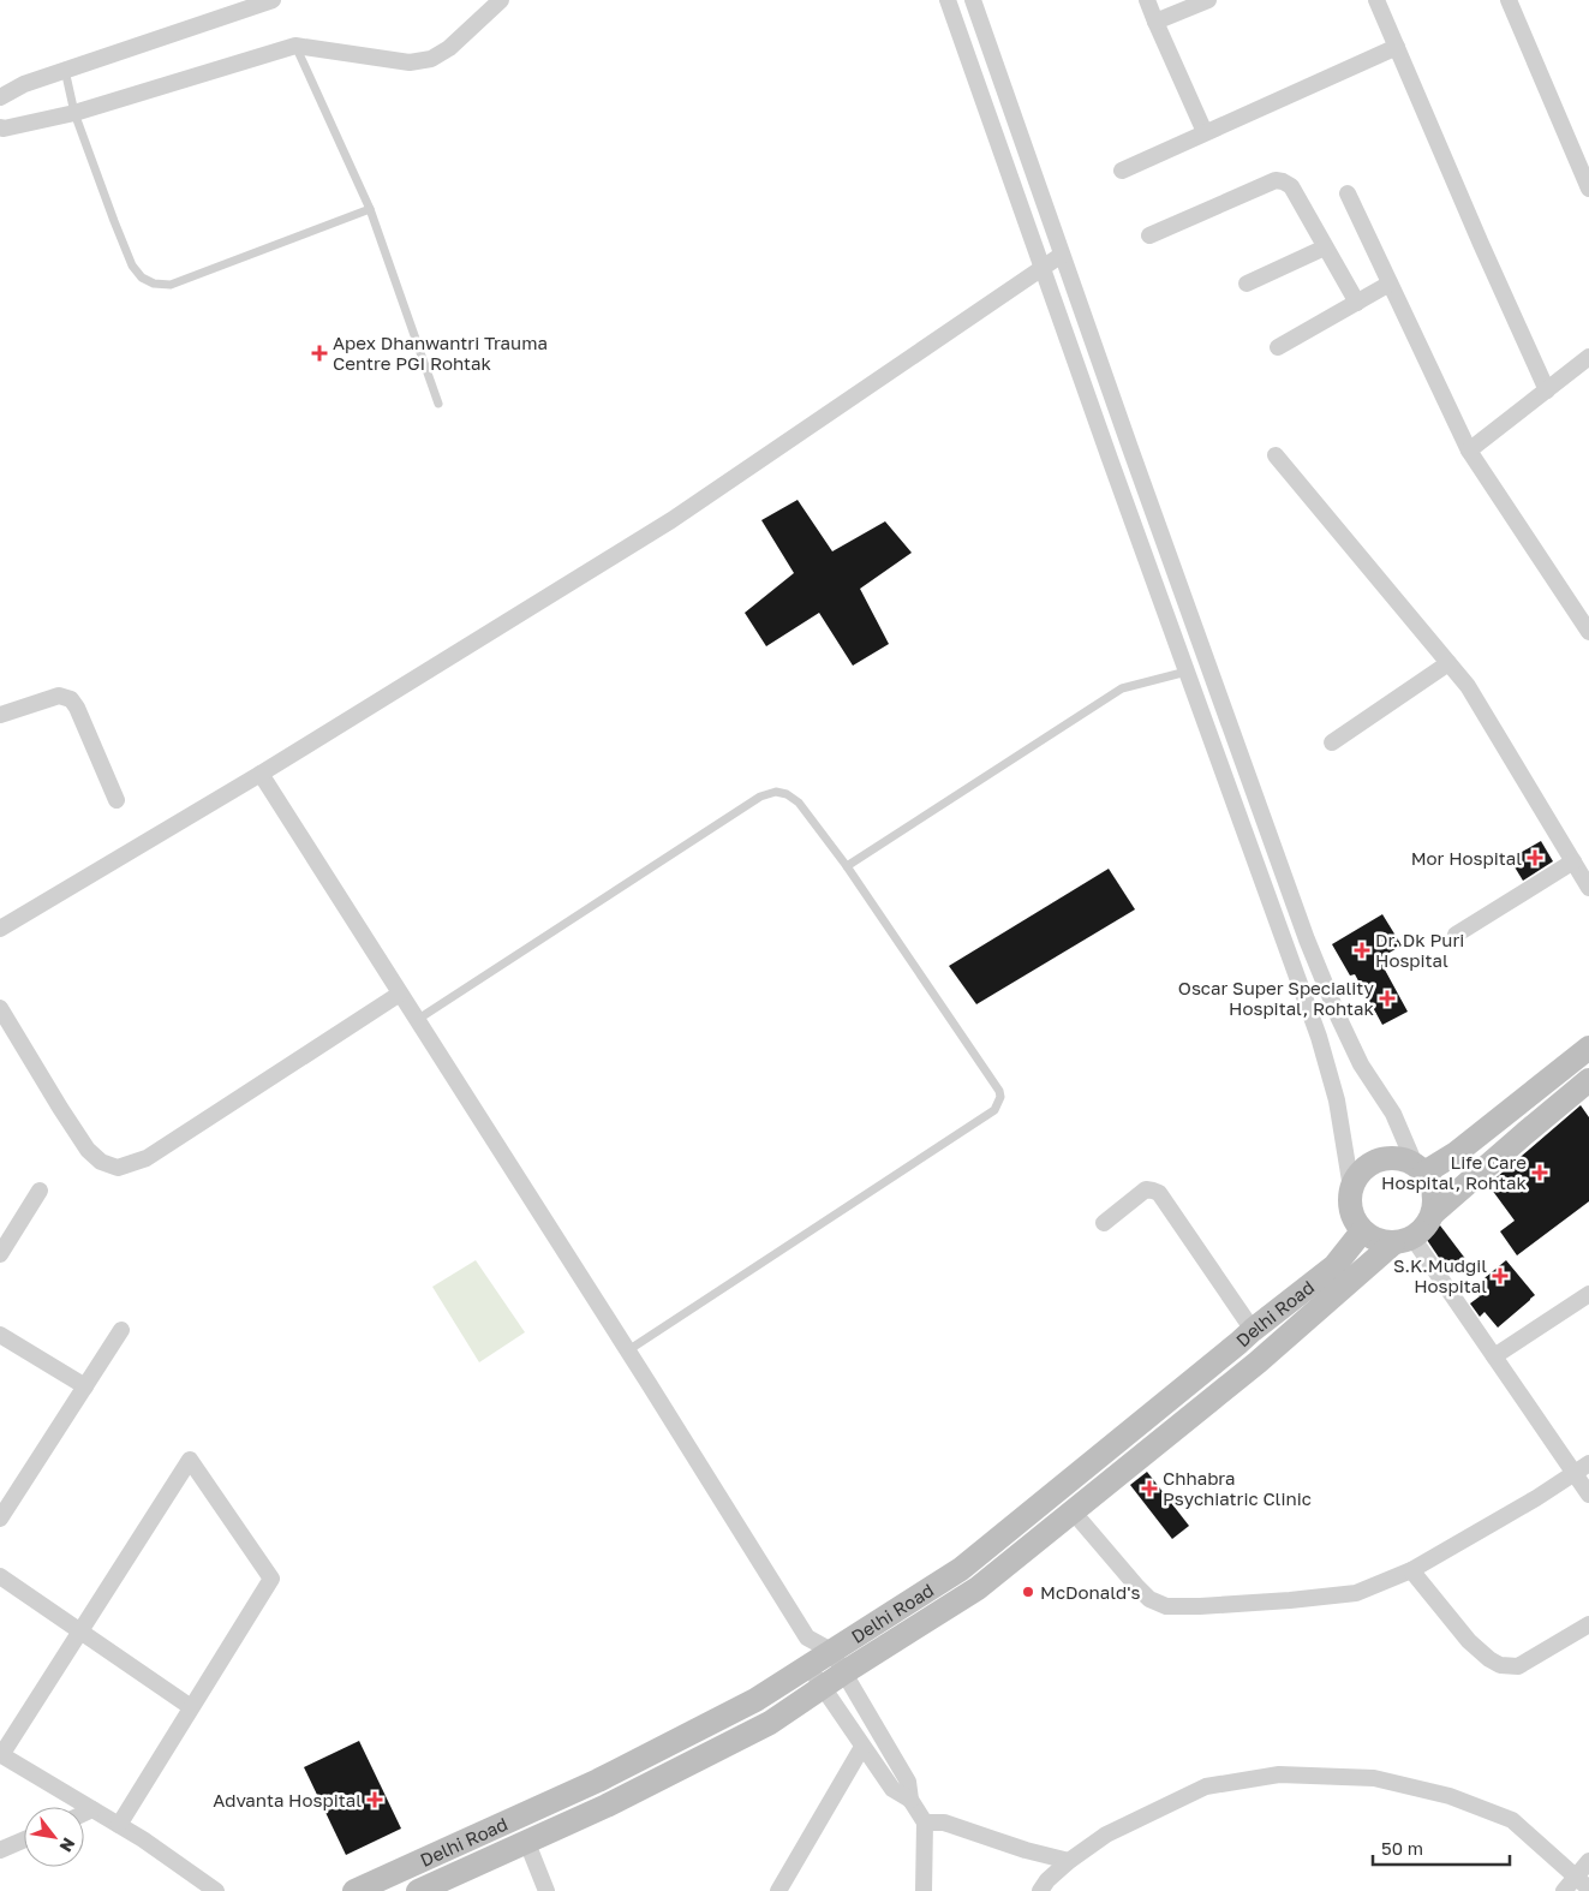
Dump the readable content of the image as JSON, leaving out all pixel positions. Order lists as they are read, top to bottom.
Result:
{
  "streets": {
    "main road": ["Delhi Road"]
  },
  "places": {
    "health": [
      "Apex Dhanwantri Trauma Centre PGI Rohtak",
      "Mor Hospital",
      "Dr. Dk Puri Hospital",
      "Oscar Super Speciality Hospital, Rohtak",
      "Life Care Hospital, Rohtak",
      "S.K.Mudgil Hospital",
      "Chhabra Psychiatric Clinic",
      "Advanta Hospital"
    ],
    "other": ["McDonald's"]
  },
  "scale_bar": "50 m",
  "north": "bottom right"
}
